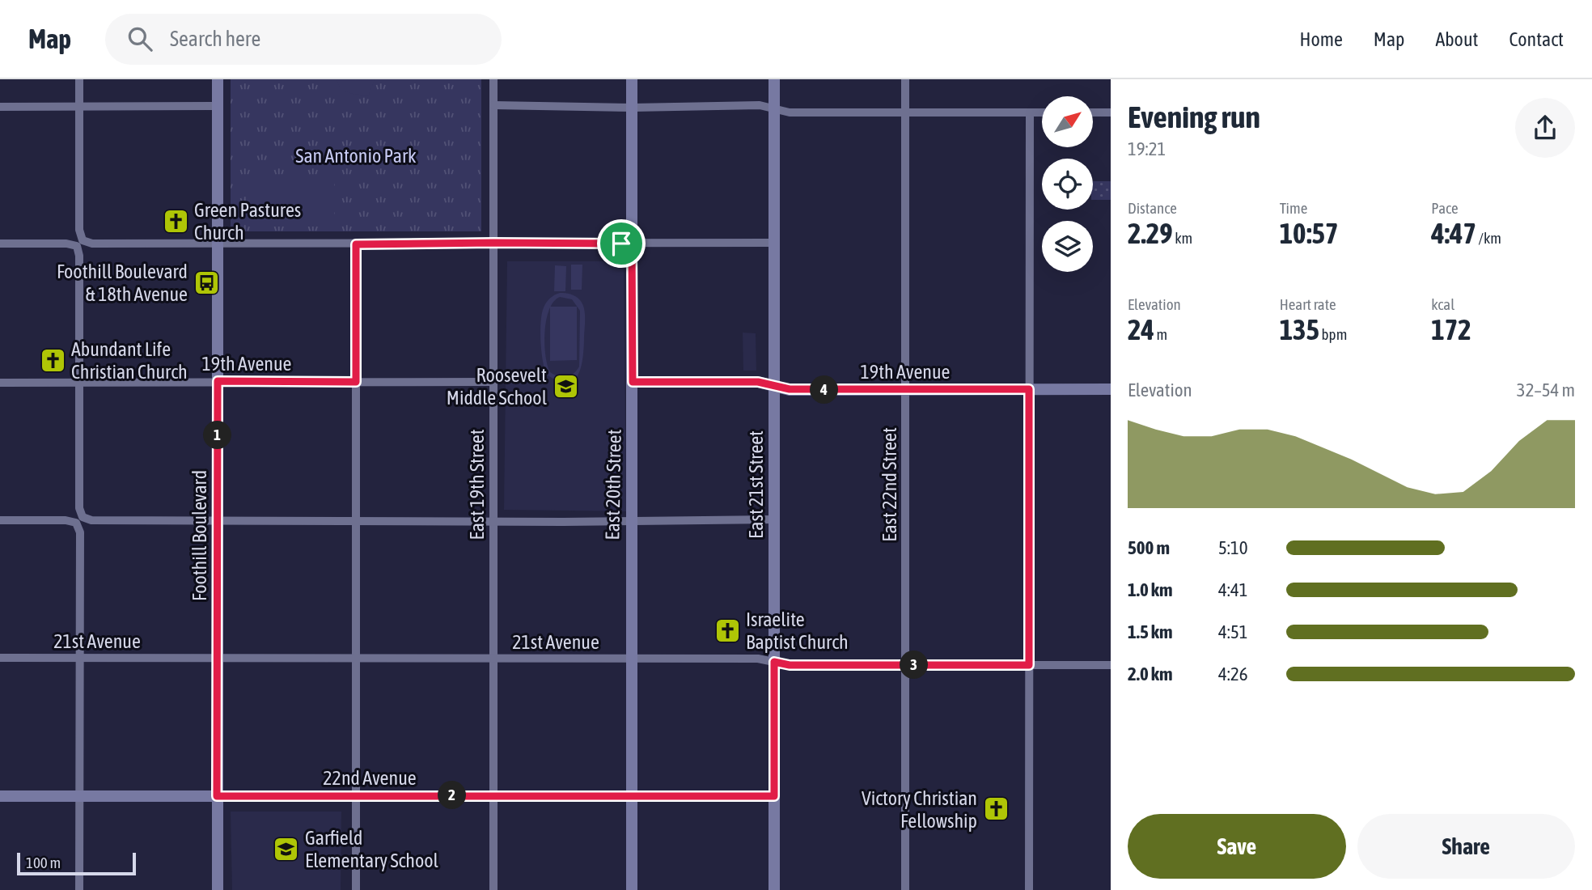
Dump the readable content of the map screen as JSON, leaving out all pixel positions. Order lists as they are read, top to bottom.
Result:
{
  "streets": {
    "street": [
      "19th Avenue",
      "East 19th Street",
      "East 20th Street",
      "East 21st Street",
      "East 22nd Street",
      "Foothill Boulevard",
      "21st Avenue",
      "22nd Avenue"
    ]
  },
  "crossings": [
    ["19th Avenue", "East 19th Street"],
    ["19th Avenue", "East 20th Street"],
    ["19th Avenue", "East 21st Street"],
    ["19th Avenue", "East 22nd Street"],
    ["19th Avenue", "Foothill Boulevard"],
    ["East 19th Street", "21st Avenue"],
    ["East 19th Street", "22nd Avenue"],
    ["East 20th Street", "21st Avenue"],
    ["East 20th Street", "22nd Avenue"],
    ["East 21st Street", "21st Avenue"],
    ["East 21st Street", "22nd Avenue"],
    ["East 22nd Street", "21st Avenue"],
    ["Foothill Boulevard", "21st Avenue"],
    ["Foothill Boulevard", "22nd Avenue"]
  ],
  "parks": ["San Antonio Park"],
  "places": {
    "church": [
      "Green Pastures Church",
      "Abundant Life Christian Church",
      "Israelite Baptist Church",
      "Victory Christian Fellowship"
    ],
    "bus stop": ["Foothill Boulevard & 18th Avenue"],
    "school or university": ["Roosevelt Middle School", "Garfield Elementary School"]
  },
  "scale_bar": "100 m",
  "north": "top right",
  "page": {
    "header": "Map",
    "search": "Search here",
    "nav": [
      "Home",
      "Map",
      "About",
      "Contact"
    ],
    "heading": ["Evening run", "19:21"],
    "stats": [
      ["Distance", "2.29 km"],
      ["Time", "10:57"],
      ["Pace", "4:47 /km"],
      ["Elevation", "24 m"],
      ["Heart rate", "135 bpm"],
      ["kcal", "172"]
    ],
    "chart": ["Elevation", "32–54 m"],
    "pins": [
      "4",
      "1",
      "3",
      "2"
    ],
    "list": [
      {
        "name": "500 m",
        "note": "5:10"
      },
      {
        "name": "1.0 km",
        "note": "4:41"
      },
      {
        "name": "1.5 km",
        "note": "4:51"
      },
      {
        "name": "2.0 km",
        "note": "4:26"
      }
    ],
    "buttons": ["Save", "Share"],
    "scale": "100 m"
  }
}
